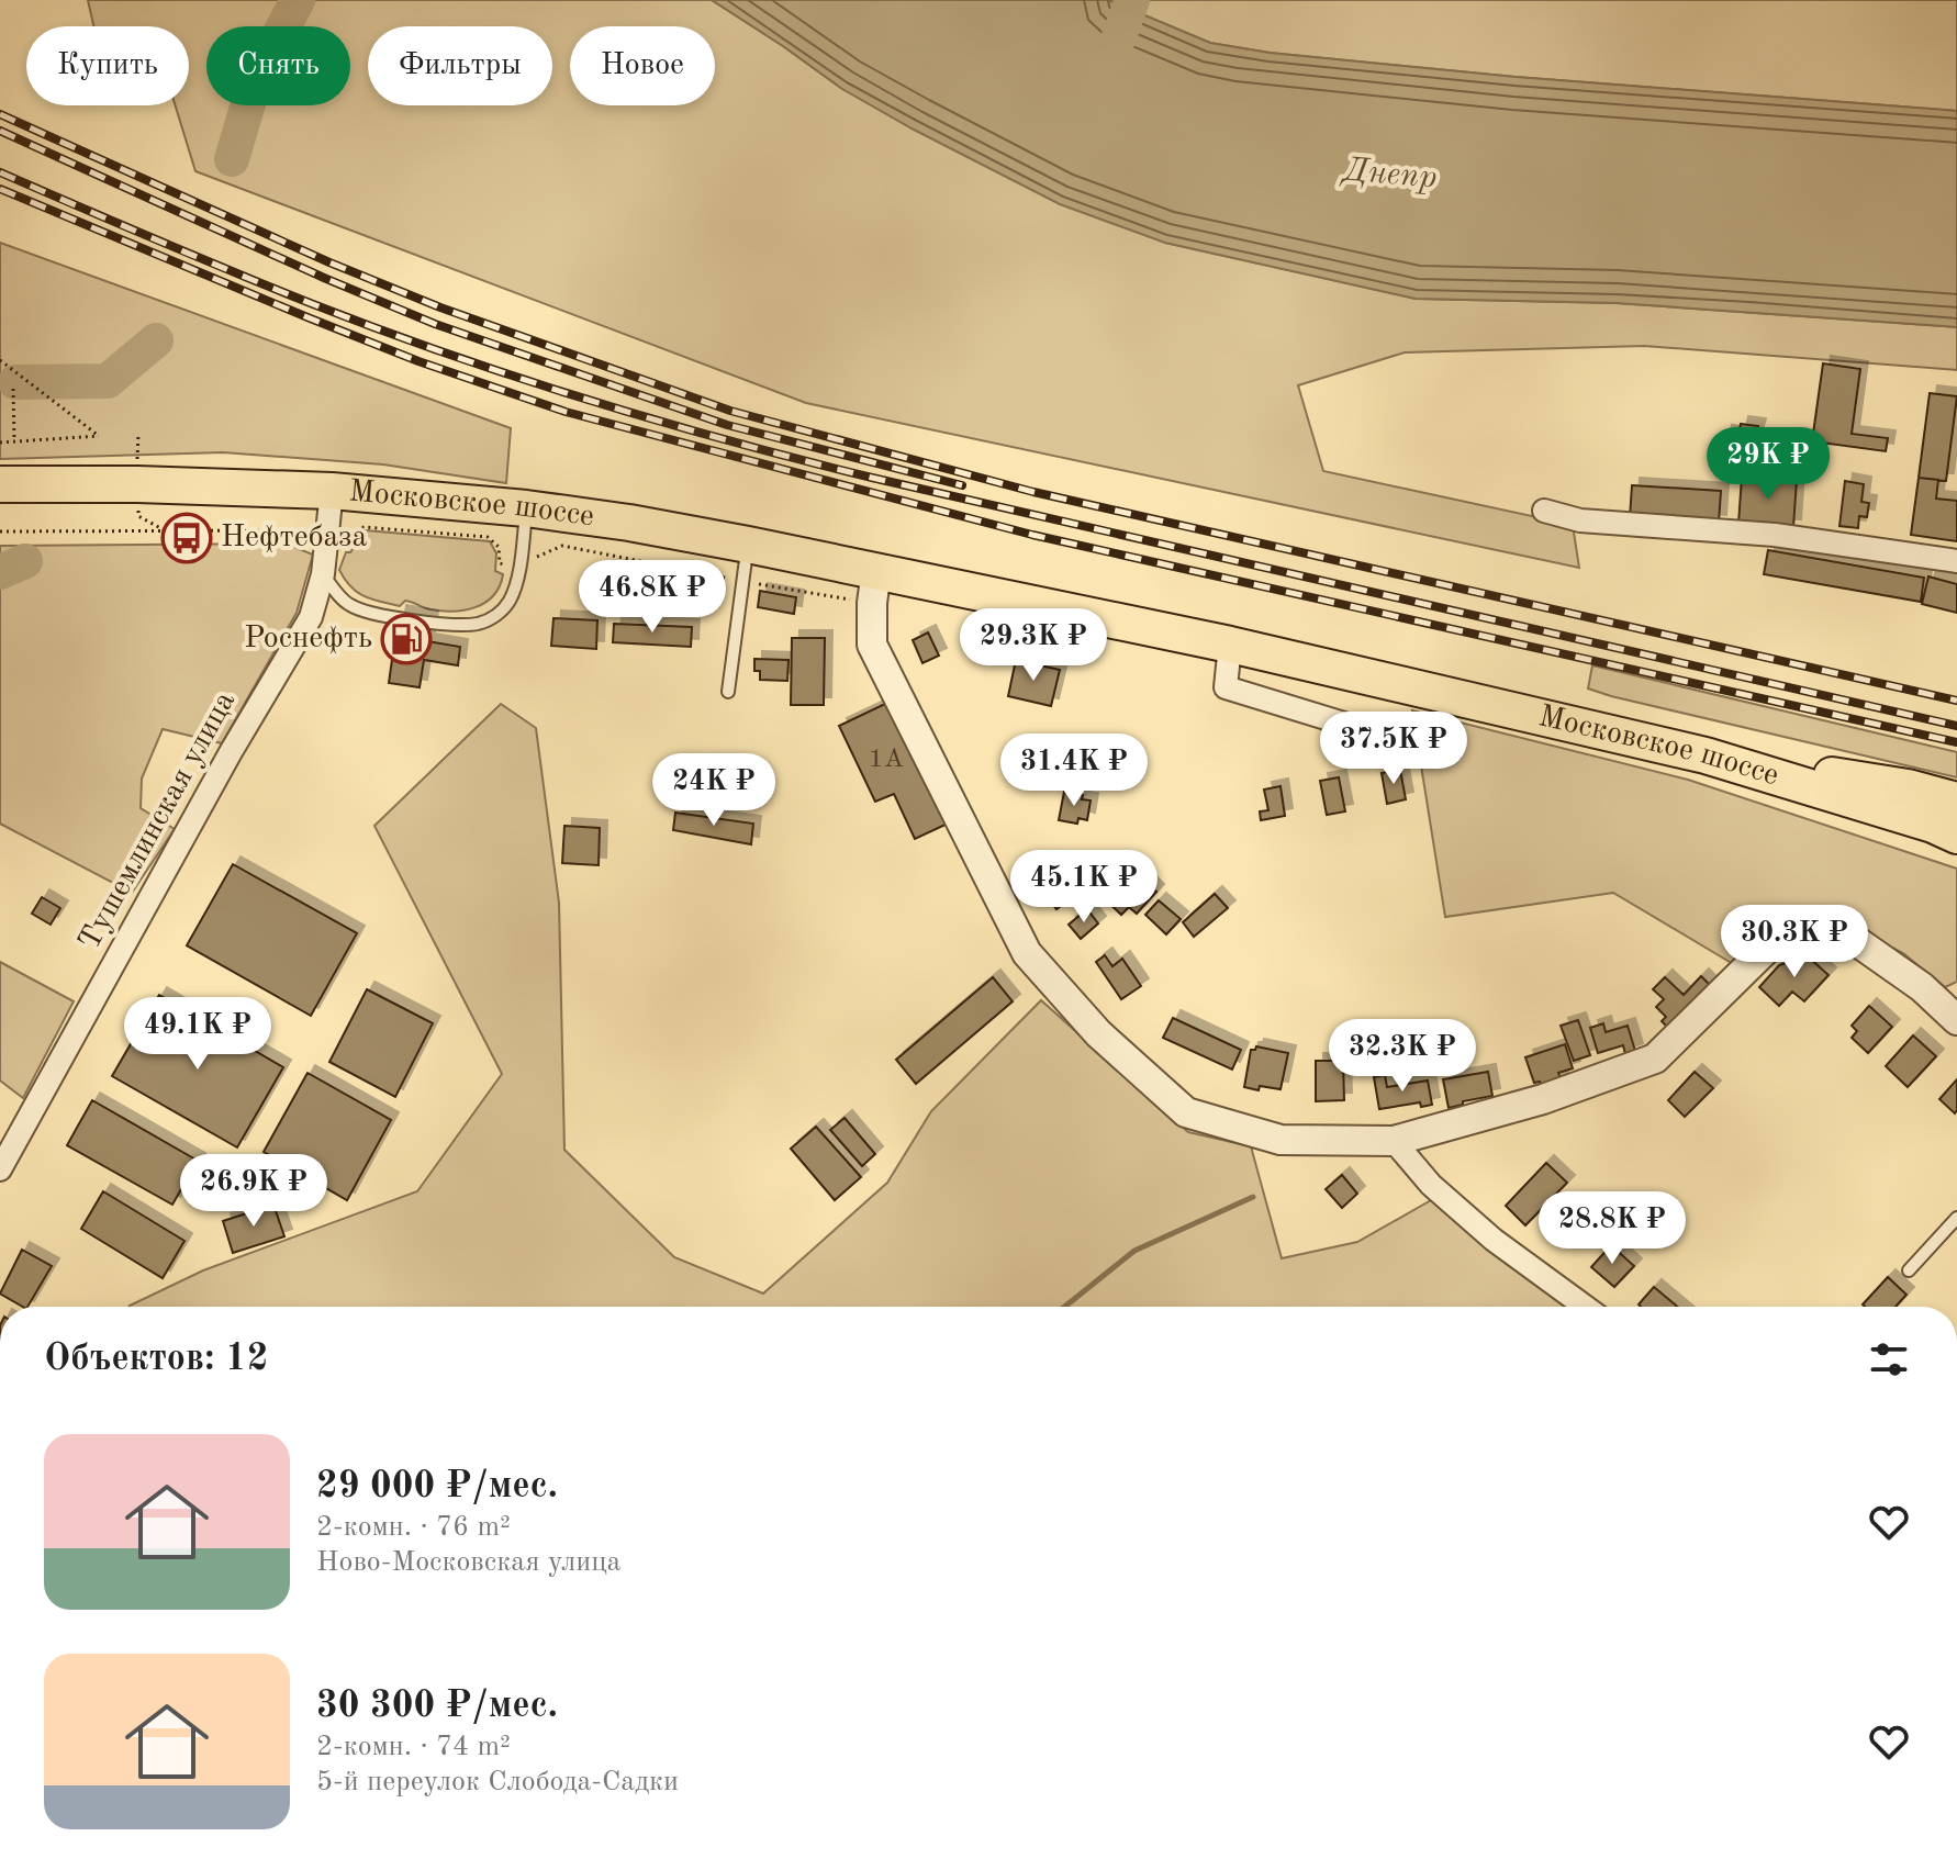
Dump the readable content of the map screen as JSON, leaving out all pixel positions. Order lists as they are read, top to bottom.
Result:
{
  "streets": {
    "main road": ["Московское шоссе"],
    "street": ["Тушемлинская улица"]
  },
  "crossings": [
    ["Московское шоссе", "Тушемлинская улица"]
  ],
  "water": ["Днепр"],
  "places": {
    "bus stop": ["Нефтебаза"],
    "fuel station": ["Роснефть"]
  },
  "house_numbers": ["1А"],
  "page": {
    "chip": [
      "Купить",
      "Снять",
      "Фильтры",
      "Новое"
    ],
    "price": [
      "29K ₽",
      "46.8K ₽",
      "29.3K ₽",
      "37.5K ₽",
      "31.4K ₽",
      "24K ₽",
      "45.1K ₽",
      "30.3K ₽",
      "49.1K ₽",
      "32.3K ₽",
      "26.9K ₽",
      "28.8K ₽"
    ],
    "heading": "Объектов: 12",
    "list": [
      {
        "name": "29 000 ₽/мес.",
        "note": "2-комн. · 76 m² · Ново-Московская улица"
      },
      {
        "name": "30 300 ₽/мес.",
        "note": "2-комн. · 74 m² · 5-й переулок Слобода-Садки"
      }
    ]
  }
}
